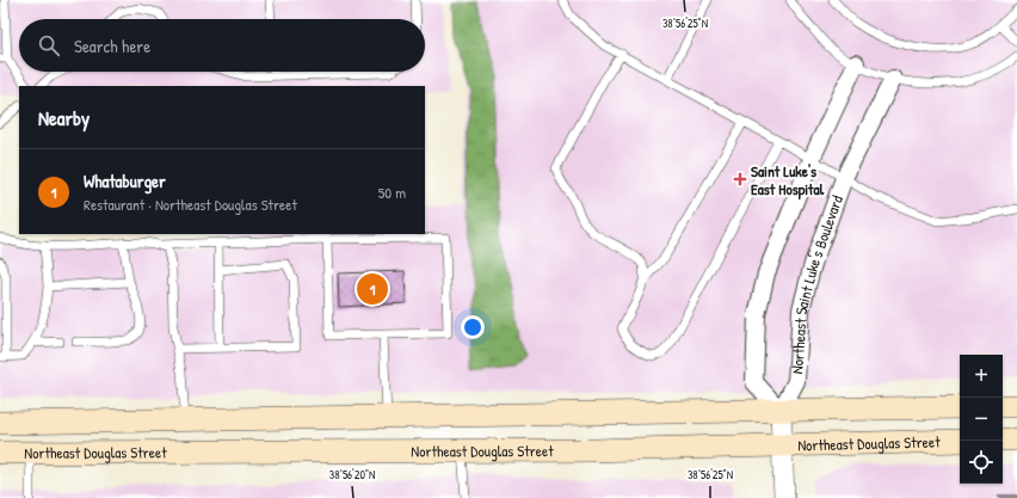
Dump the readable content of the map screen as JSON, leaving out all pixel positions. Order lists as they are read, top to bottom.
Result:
{
  "streets": {
    "main road": ["Northeast Douglas Street"],
    "street": ["Northeast Saint Luke's Boulevard"]
  },
  "crossings": [
    ["Northeast Saint Luke's Boulevard", "Northeast Douglas Street"]
  ],
  "places": {
    "health": ["Saint Luke's East Hospital"]
  },
  "page": {
    "search": "Search here",
    "heading": "Nearby",
    "list": [
      {
        "mark": "1",
        "name": "Whataburger",
        "note": "Restaurant · Northeast Douglas Street",
        "value": "50 m"
      }
    ],
    "pins": "1",
    "map_buttons": ["+", "−"]
  },
  "coordinates": ["38°56'25\"N", "38°56'20\"N"]
}
